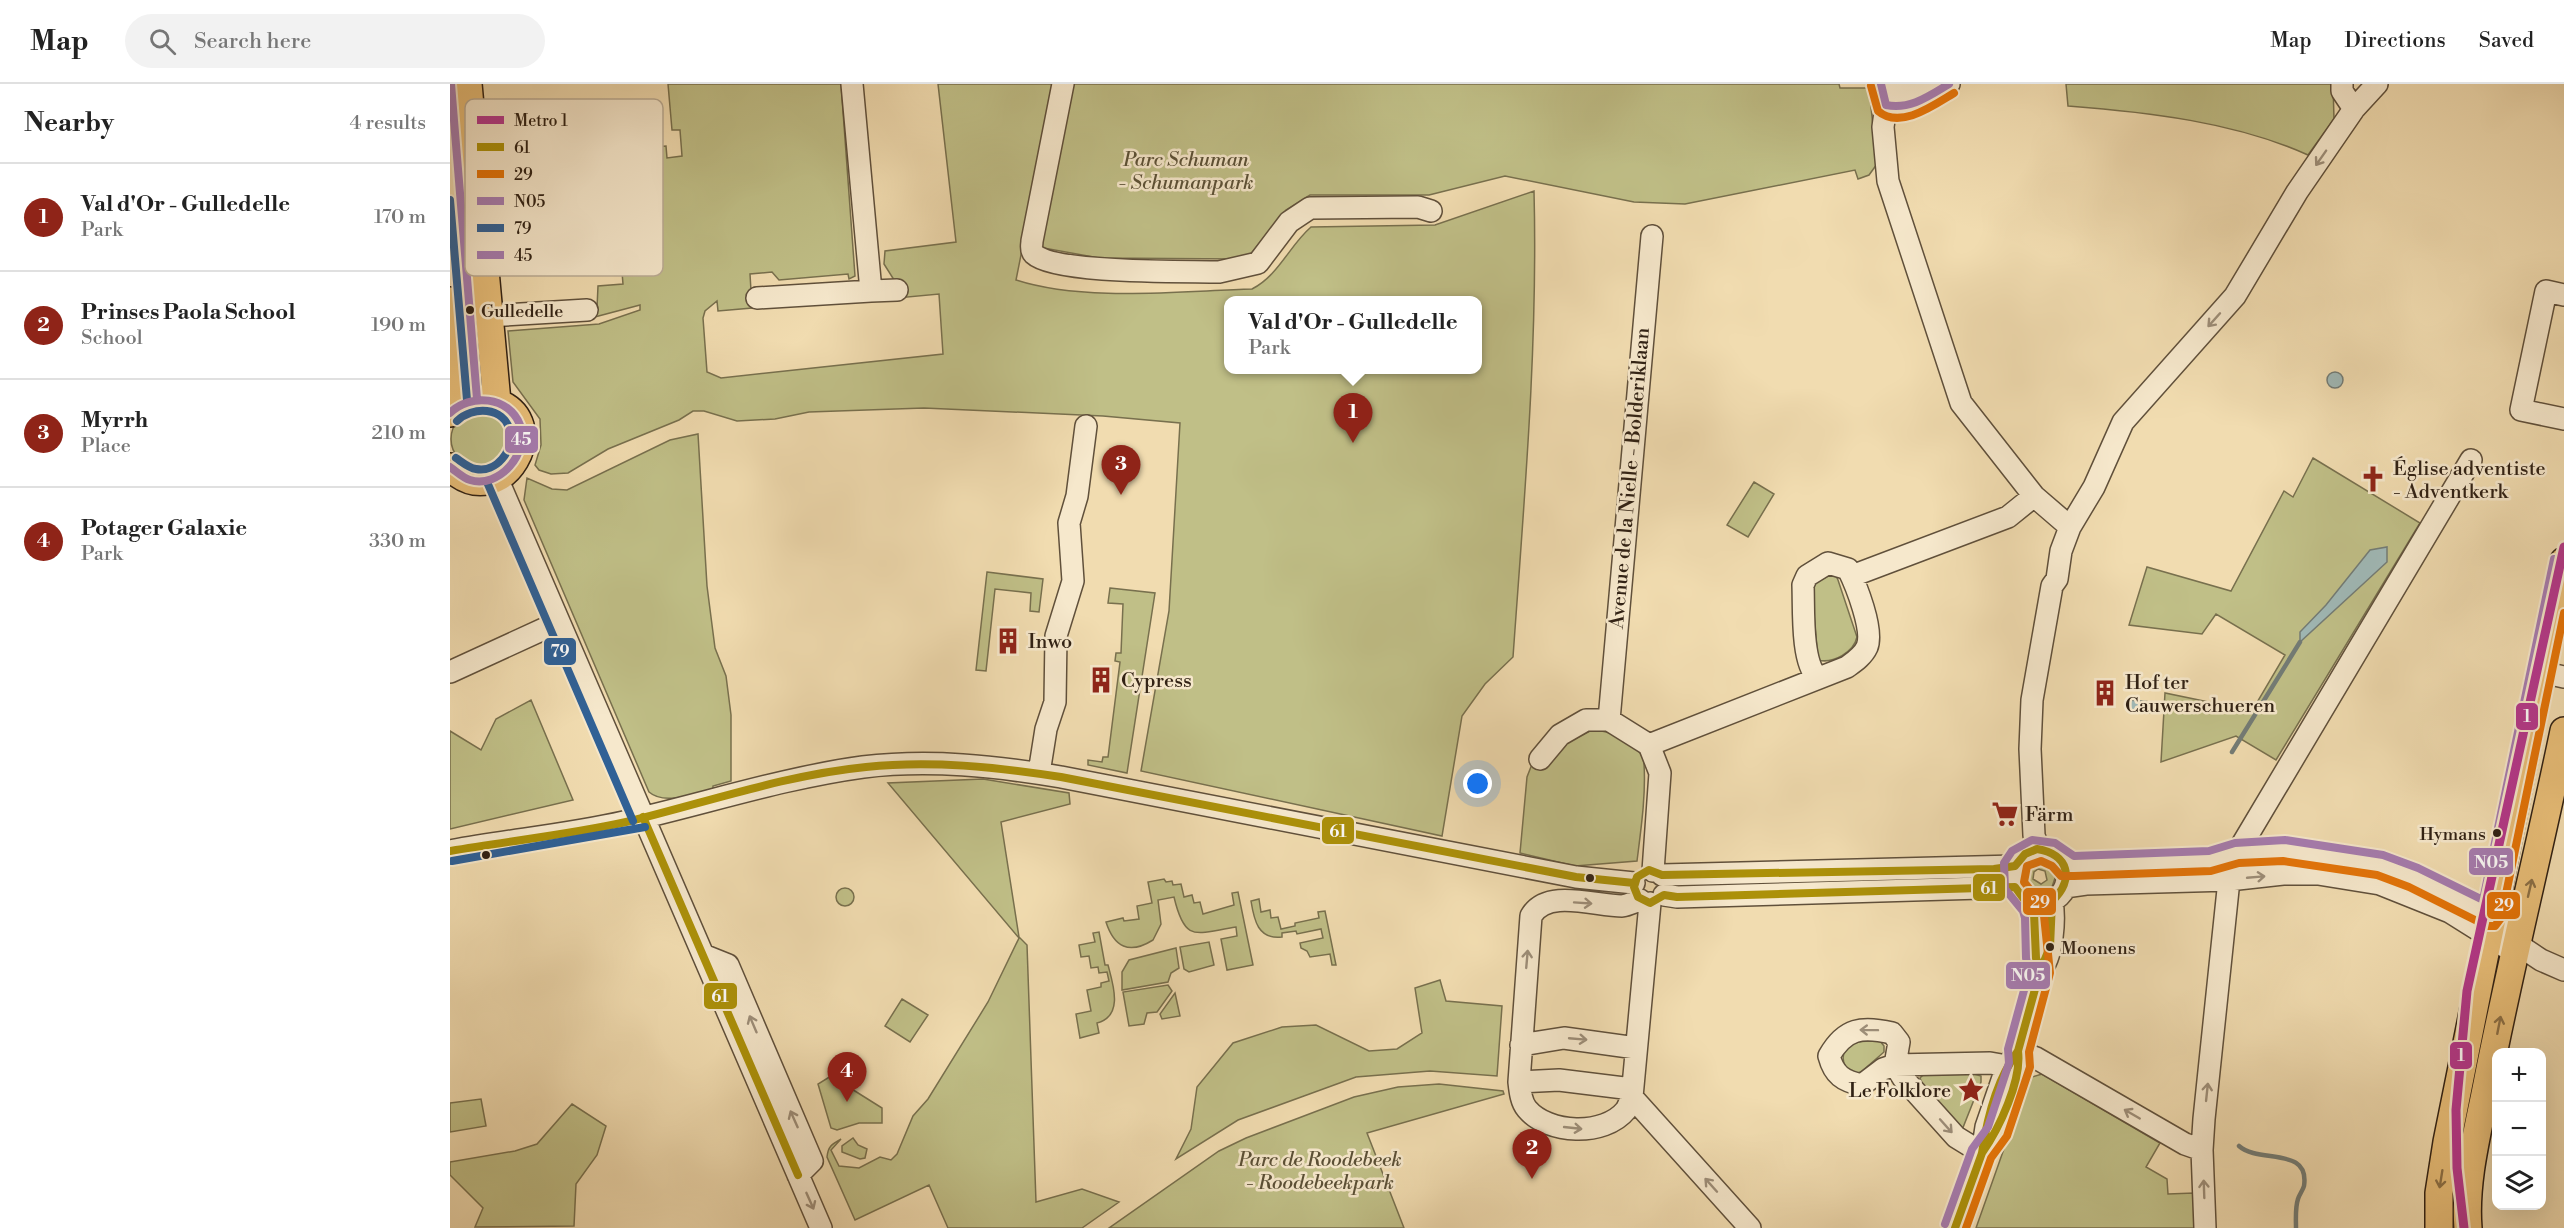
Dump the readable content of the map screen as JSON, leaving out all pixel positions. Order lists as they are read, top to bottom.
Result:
{
  "streets": {
    "street": ["Avenue de la Nielle - Bolderiklaan"]
  },
  "parks": ["Parc Schuman - Schumanpark", "Parc de Roodebeek - Roodebeekpark"],
  "places": {
    "other": ["Gulledelle", "Hymans", "Moonens"],
    "church": ["Église adventiste - Adventkerk"],
    "building": ["Inwo", "Cypress", "Hof ter Cauwerschueren"],
    "supermarket": ["Färm"],
    "place": ["Le Folklore"]
  },
  "lines": [
    "transit line 45",
    "transit line 29",
    "transit line 79",
    "metro line 1",
    "transit line N05",
    "transit line 61"
  ],
  "legend": [
    "Metro 1",
    "61",
    "29",
    "N05",
    "79",
    "45"
  ],
  "page": {
    "header": "Map",
    "search": "Search here",
    "nav": ["Map", "Directions", "Saved"],
    "heading": ["Nearby", "4 results"],
    "list": [
      {
        "mark": "1",
        "name": "Val d'Or - Gulledelle",
        "note": "Park",
        "value": "170 m"
      },
      {
        "mark": "2",
        "name": "Prinses Paola School",
        "note": "School",
        "value": "190 m"
      },
      {
        "mark": "3",
        "name": "Myrrh",
        "note": "Place",
        "value": "210 m"
      },
      {
        "mark": "4",
        "name": "Potager Galaxie",
        "note": "Park",
        "value": "330 m"
      }
    ],
    "popup": ["Val d'Or - Gulledelle", "Park"],
    "pins": [
      "1",
      "3",
      "4",
      "2"
    ],
    "map_buttons": ["+", "−"]
  }
}
